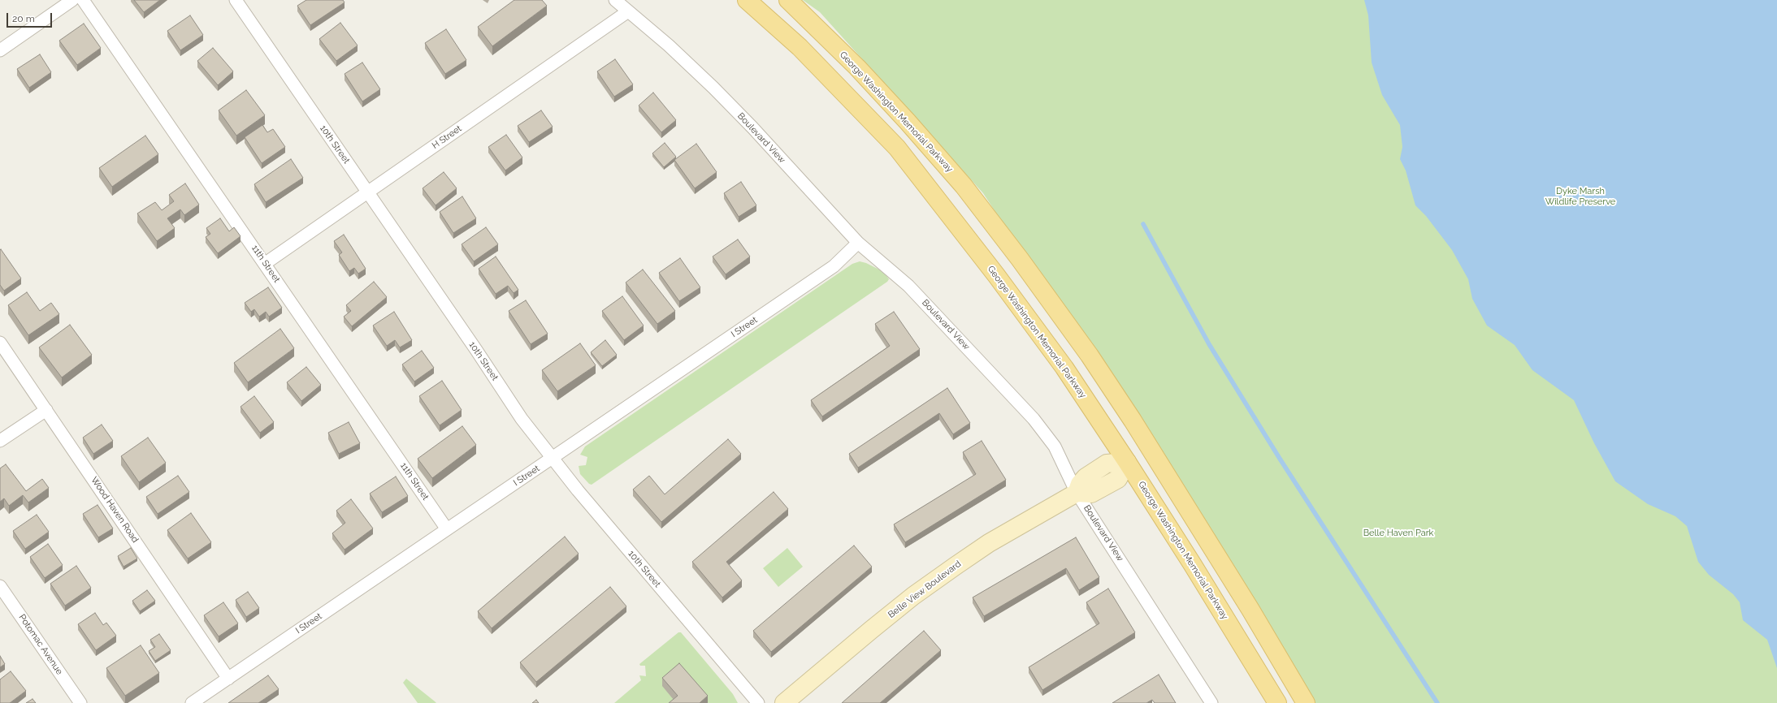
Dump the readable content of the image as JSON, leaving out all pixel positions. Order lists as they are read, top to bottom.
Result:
{
  "streets": {
    "main road": ["George Washington Memorial Parkway", "Belle View Boulevard"],
    "street": [
      "H Street",
      "Boulevard View",
      "10th Street",
      "11th Street",
      "I Street",
      "Wood Haven Road",
      "Potomac Avenue"
    ]
  },
  "crossings": [
    ["H Street", "Boulevard View"],
    ["H Street", "10th Street"],
    ["H Street", "11th Street"],
    ["Boulevard View", "I Street"],
    ["Boulevard View", "Belle View Boulevard"],
    ["10th Street", "I Street"],
    ["11th Street", "I Street"],
    ["I Street", "Wood Haven Road"]
  ],
  "parks": ["Dyke Marsh Wildlife Preserve", "Belle Haven Park"],
  "scale_bar": "20 m"
}
